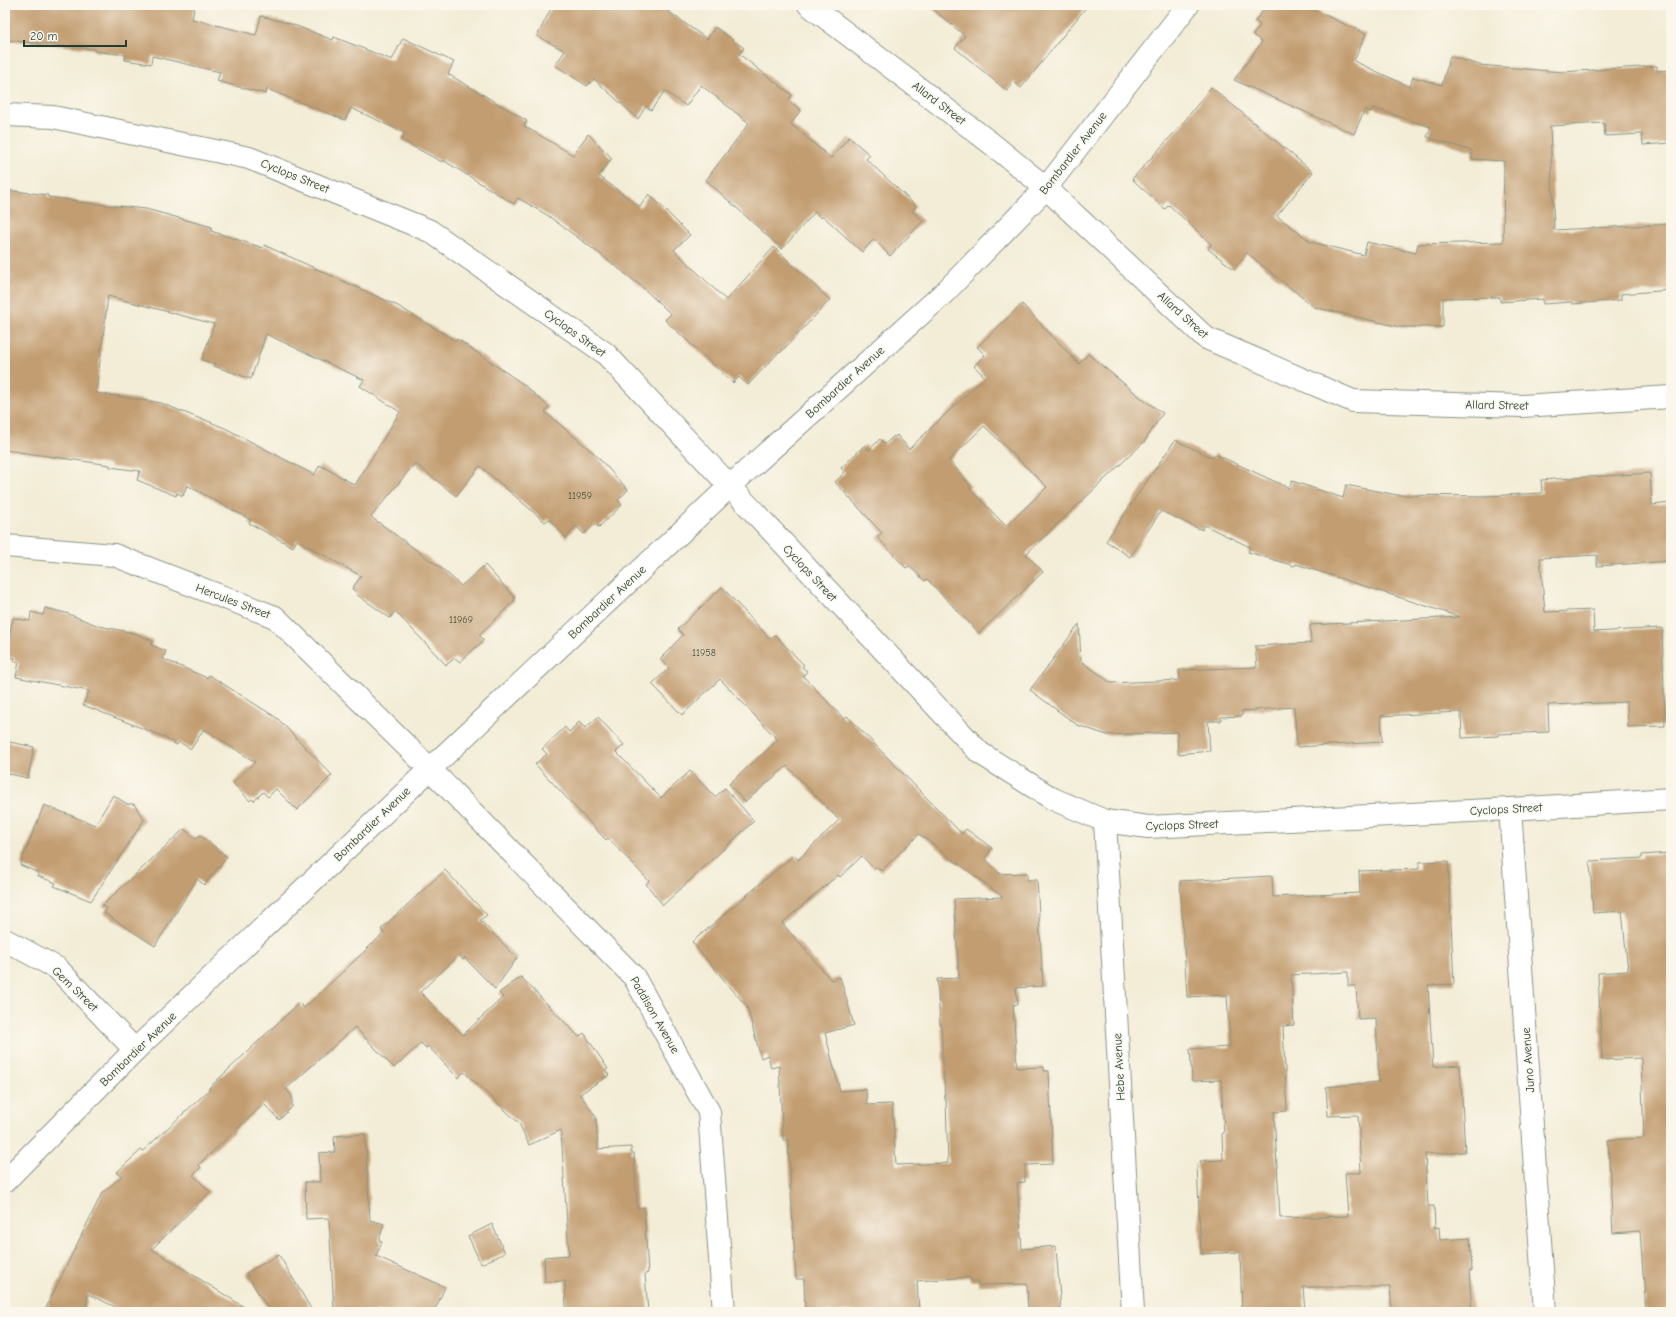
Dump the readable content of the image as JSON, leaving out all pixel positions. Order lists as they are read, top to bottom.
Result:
{
  "streets": {
    "street": [
      "Allard Street",
      "Bombardier Avenue",
      "Cyclops Street",
      "Hercules Street",
      "Gem Street",
      "Paddison Avenue",
      "Juno Avenue",
      "Hebe Avenue"
    ]
  },
  "crossings": [
    ["Allard Street", "Bombardier Avenue"],
    ["Bombardier Avenue", "Cyclops Street"],
    ["Bombardier Avenue", "Hercules Street"],
    ["Bombardier Avenue", "Gem Street"],
    ["Bombardier Avenue", "Paddison Avenue"],
    ["Cyclops Street", "Juno Avenue"],
    ["Cyclops Street", "Hebe Avenue"],
    ["Hercules Street", "Paddison Avenue"]
  ],
  "house_numbers": ["11959", "11969", "11958"],
  "scale_bar": "20 m"
}
